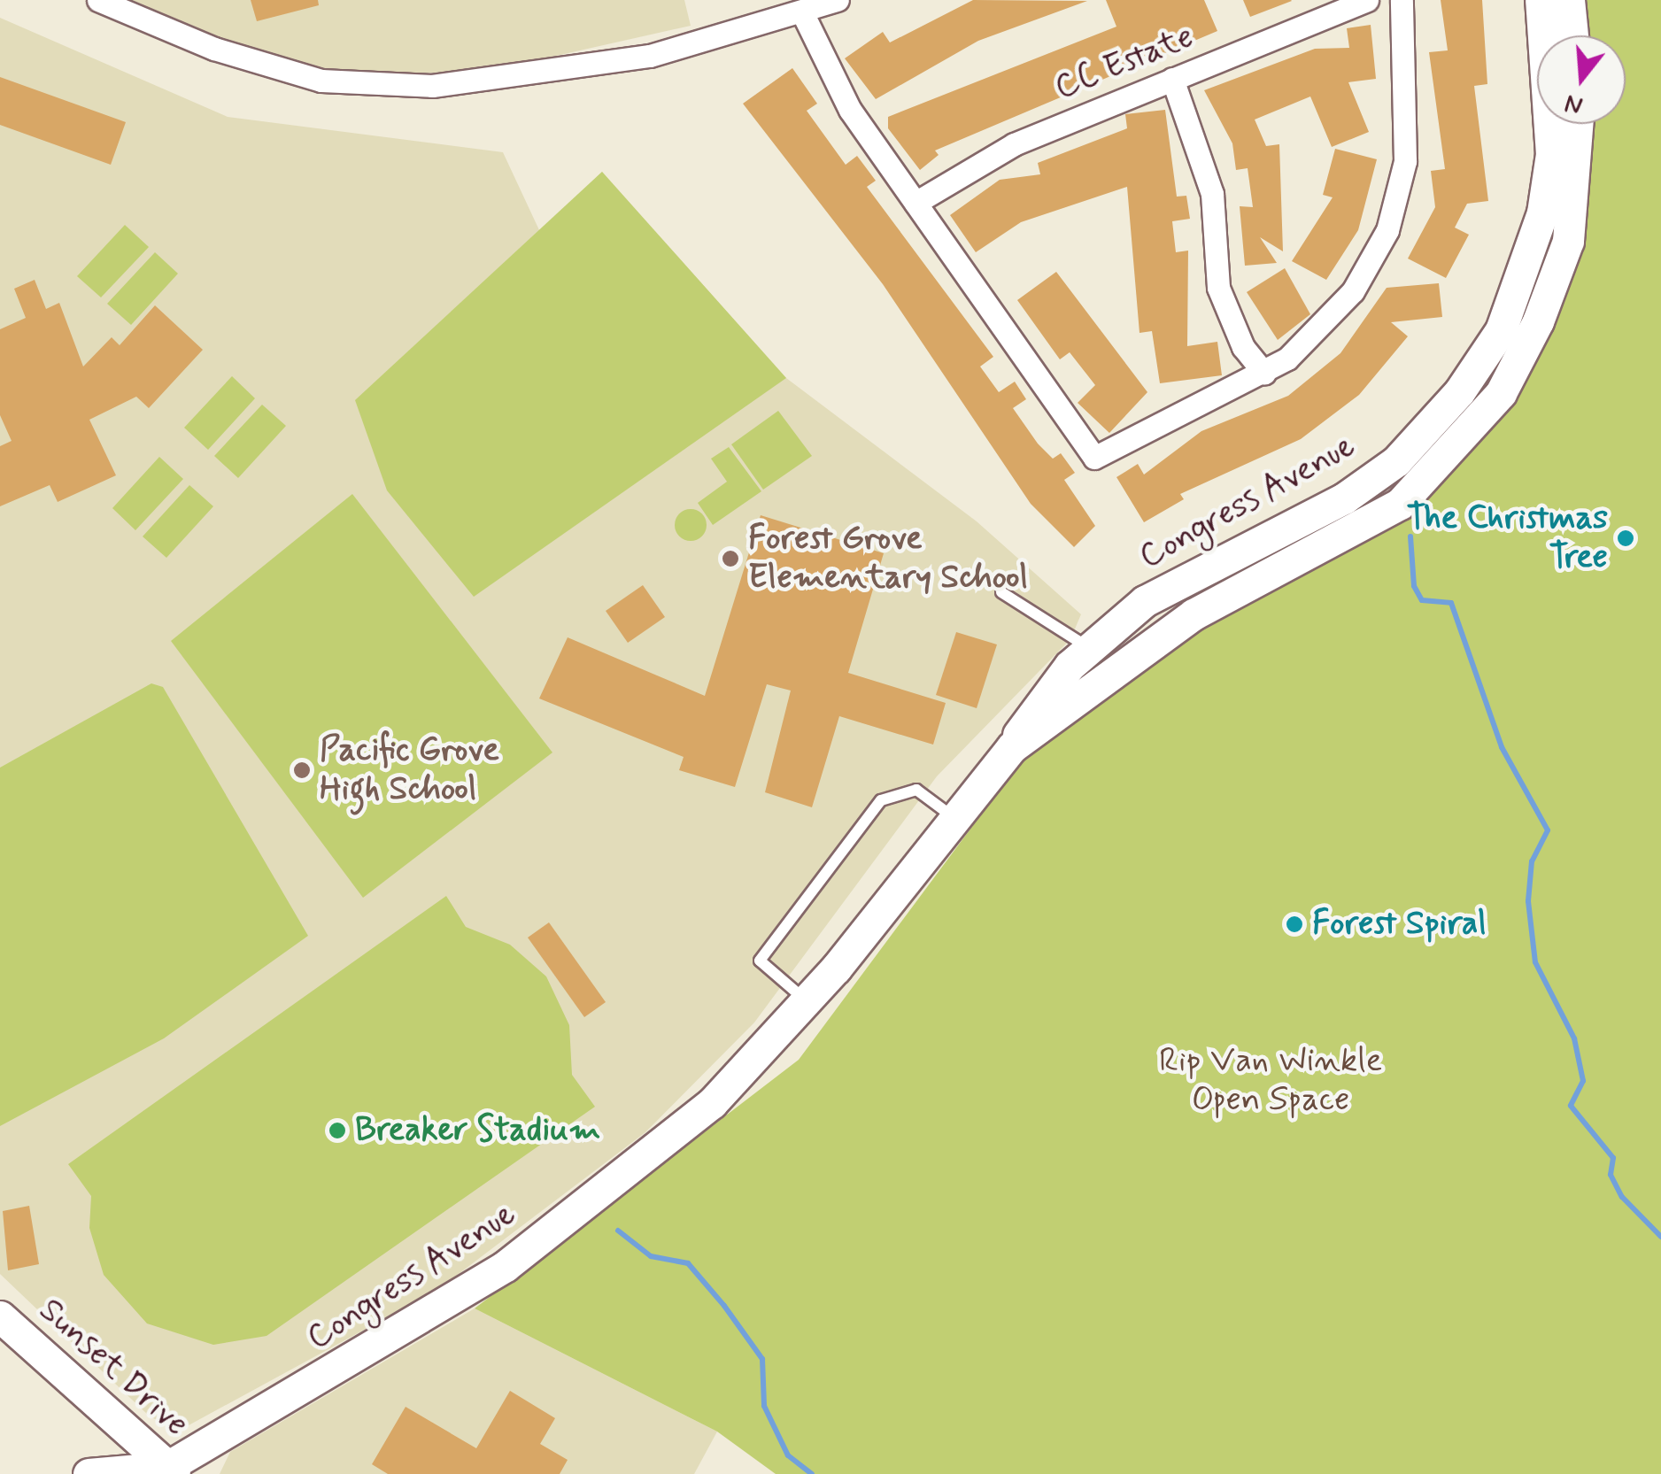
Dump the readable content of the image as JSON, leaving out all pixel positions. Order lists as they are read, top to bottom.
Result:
{
  "streets": {
    "street": ["CC Estate", "Congress Avenue", "Sunset Drive"]
  },
  "crossings": [
    ["Congress Avenue", "Sunset Drive"]
  ],
  "parks": ["Rip Van Winkle Open Space"],
  "places": [
    "The Christmas Tree",
    "Forest Grove Elementary School",
    "Pacific Grove High School",
    "Forest Spiral",
    "Breaker Stadium"
  ],
  "north": "bottom"
}
